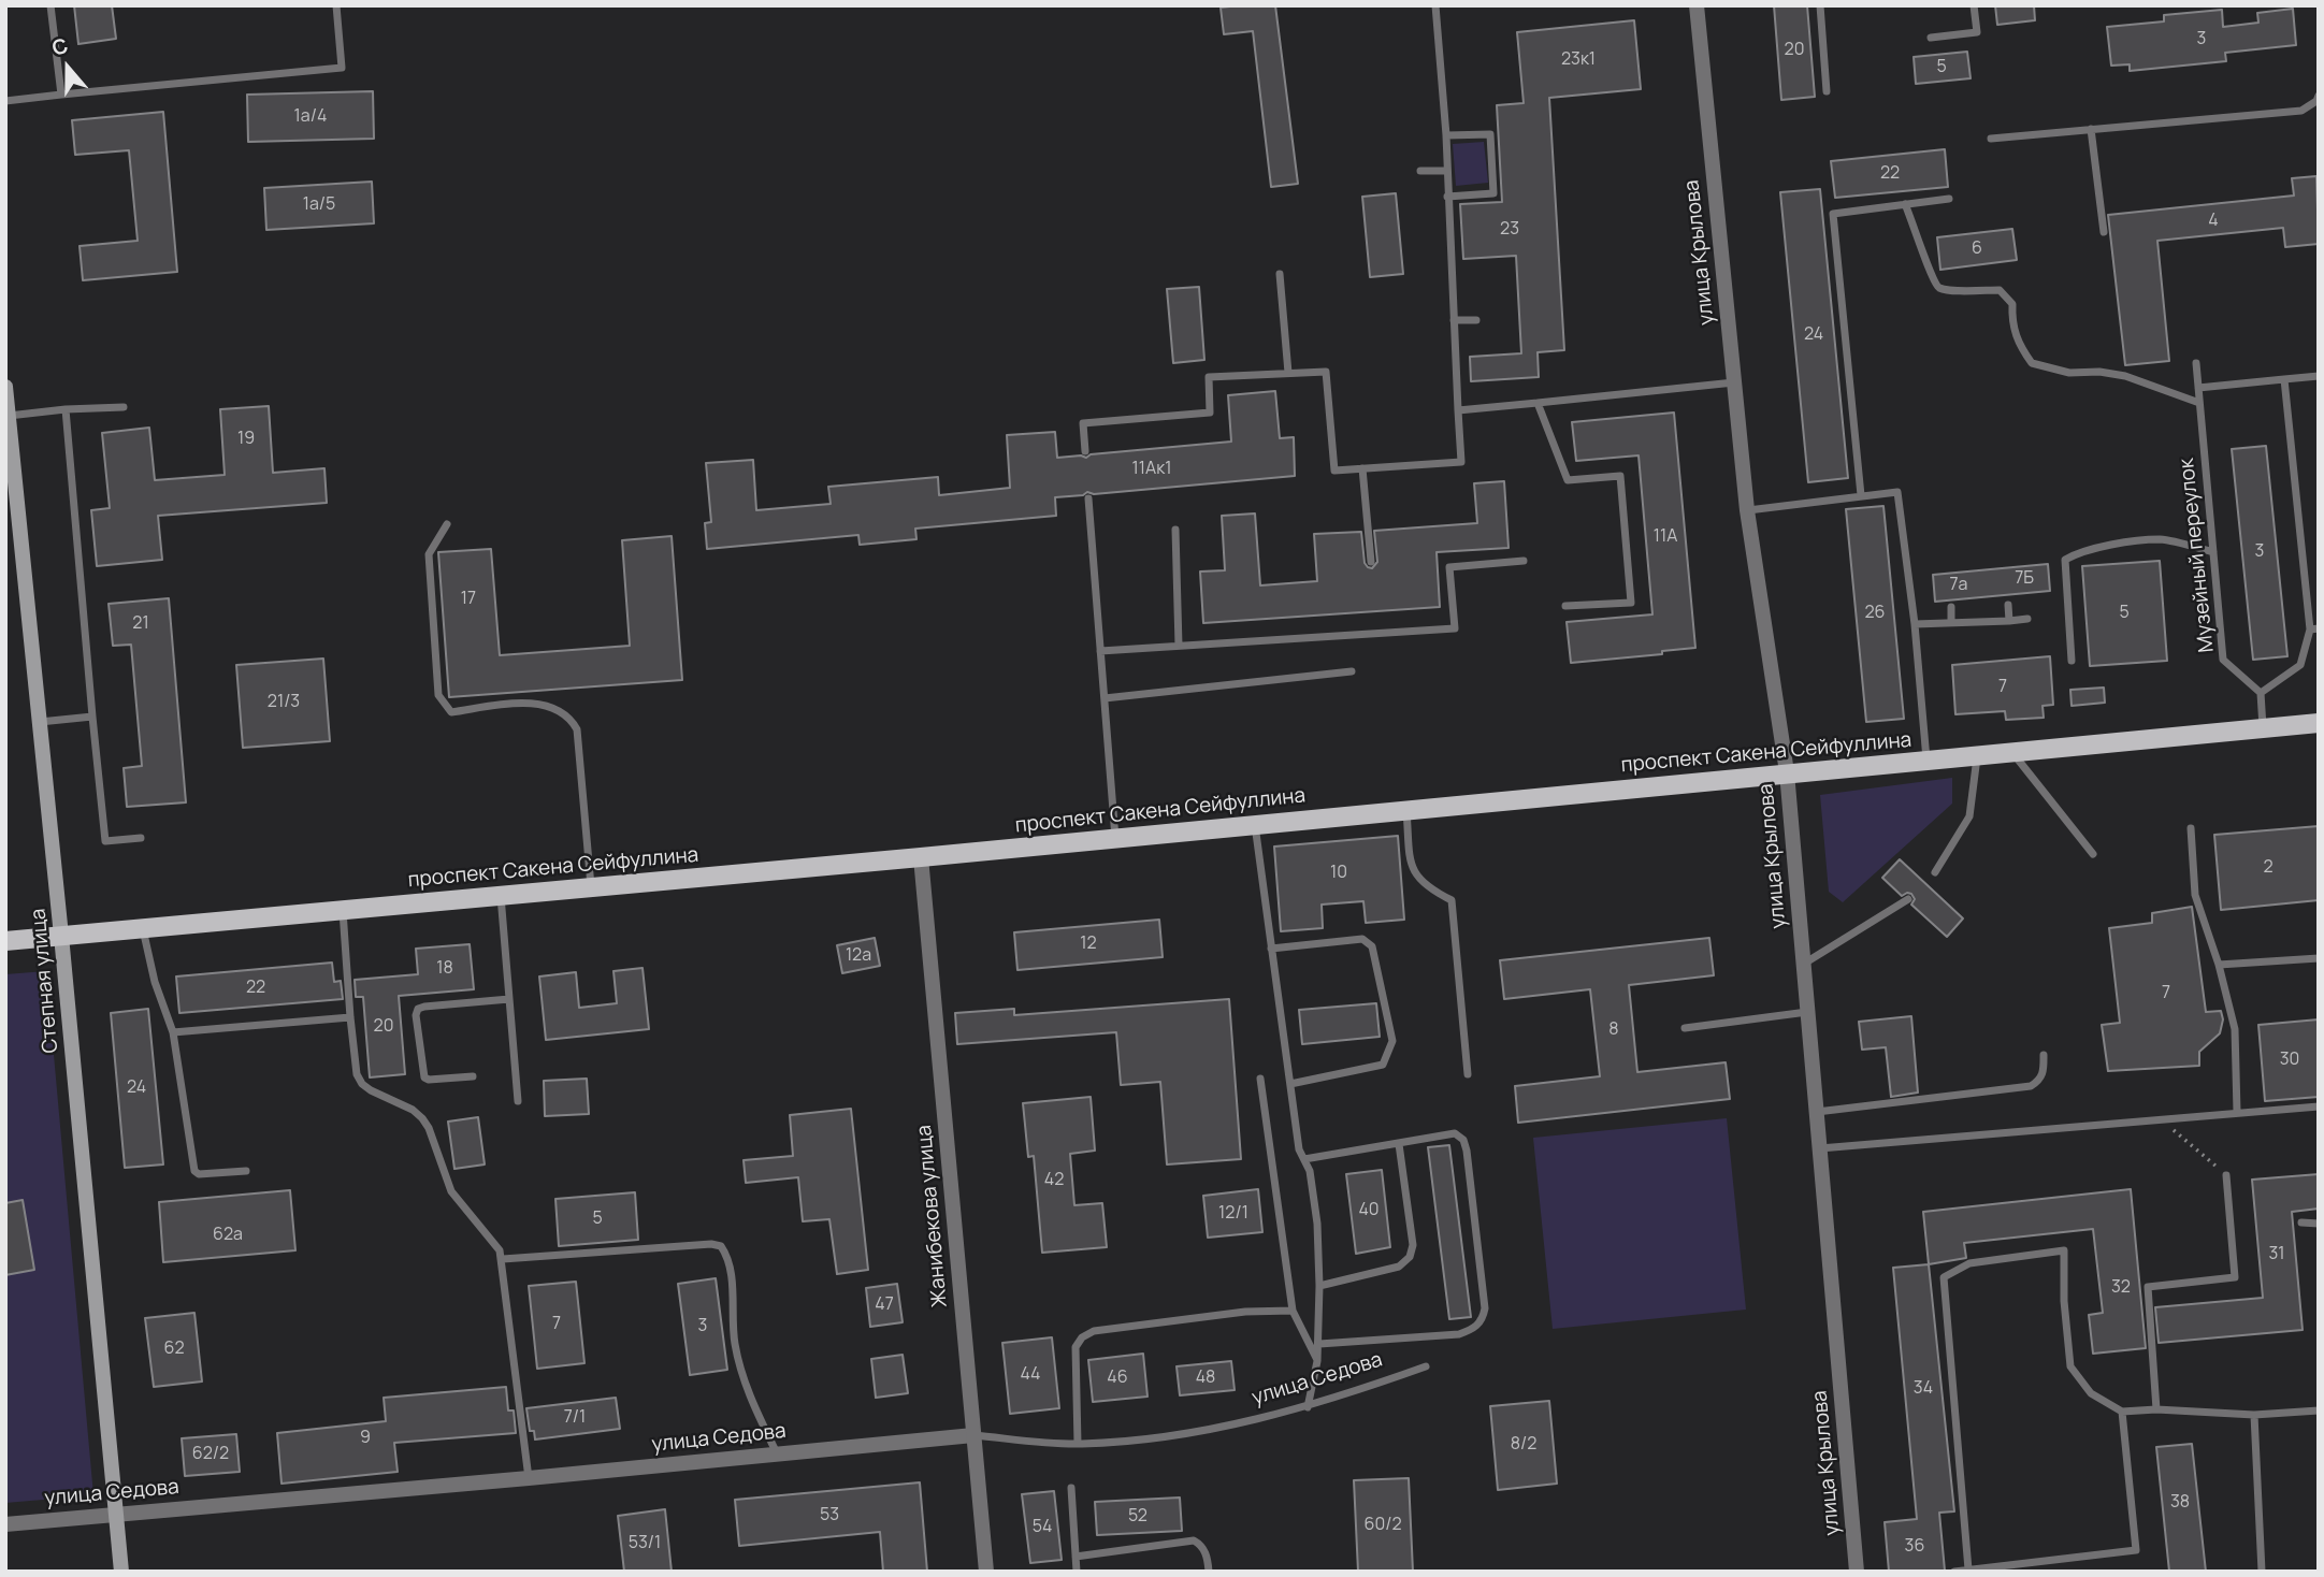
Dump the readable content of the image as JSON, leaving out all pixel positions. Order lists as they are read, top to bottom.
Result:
{
  "streets": {
    "main road": ["проспект Сакена Сейфуллина", "Степная улица"],
    "street": ["улица Крылова", "Жанибекова улица", "улица Седова"],
    "lane": ["Музейный переулок"]
  },
  "crossings": [
    ["улица Крылова", "проспект Сакена Сейфуллина"],
    ["проспект Сакена Сейфуллина", "Степная улица"],
    ["проспект Сакена Сейфуллина", "Жанибекова улица"],
    ["Степная улица", "улица Седова"],
    ["Жанибекова улица", "улица Седова"]
  ],
  "house_numbers": [
    "3",
    "20",
    "23к1",
    "5",
    "1а/4",
    "22",
    "1а/5",
    "4",
    "23",
    "6",
    "24",
    "19",
    "11Ак1",
    "11А",
    "3",
    "7Б",
    "7а",
    "17",
    "26",
    "5",
    "21",
    "7",
    "21/3",
    "2",
    "10",
    "12",
    "12а",
    "18",
    "22",
    "7",
    "20",
    "8",
    "30",
    "24",
    "42",
    "40",
    "12/1",
    "5",
    "62а",
    "31",
    "32",
    "47",
    "7",
    "3",
    "62",
    "44",
    "46",
    "48",
    "34",
    "7/1",
    "9",
    "8/2",
    "62/2",
    "38",
    "53",
    "52",
    "60/2",
    "54",
    "53/1",
    "36"
  ],
  "north": "top"
}
